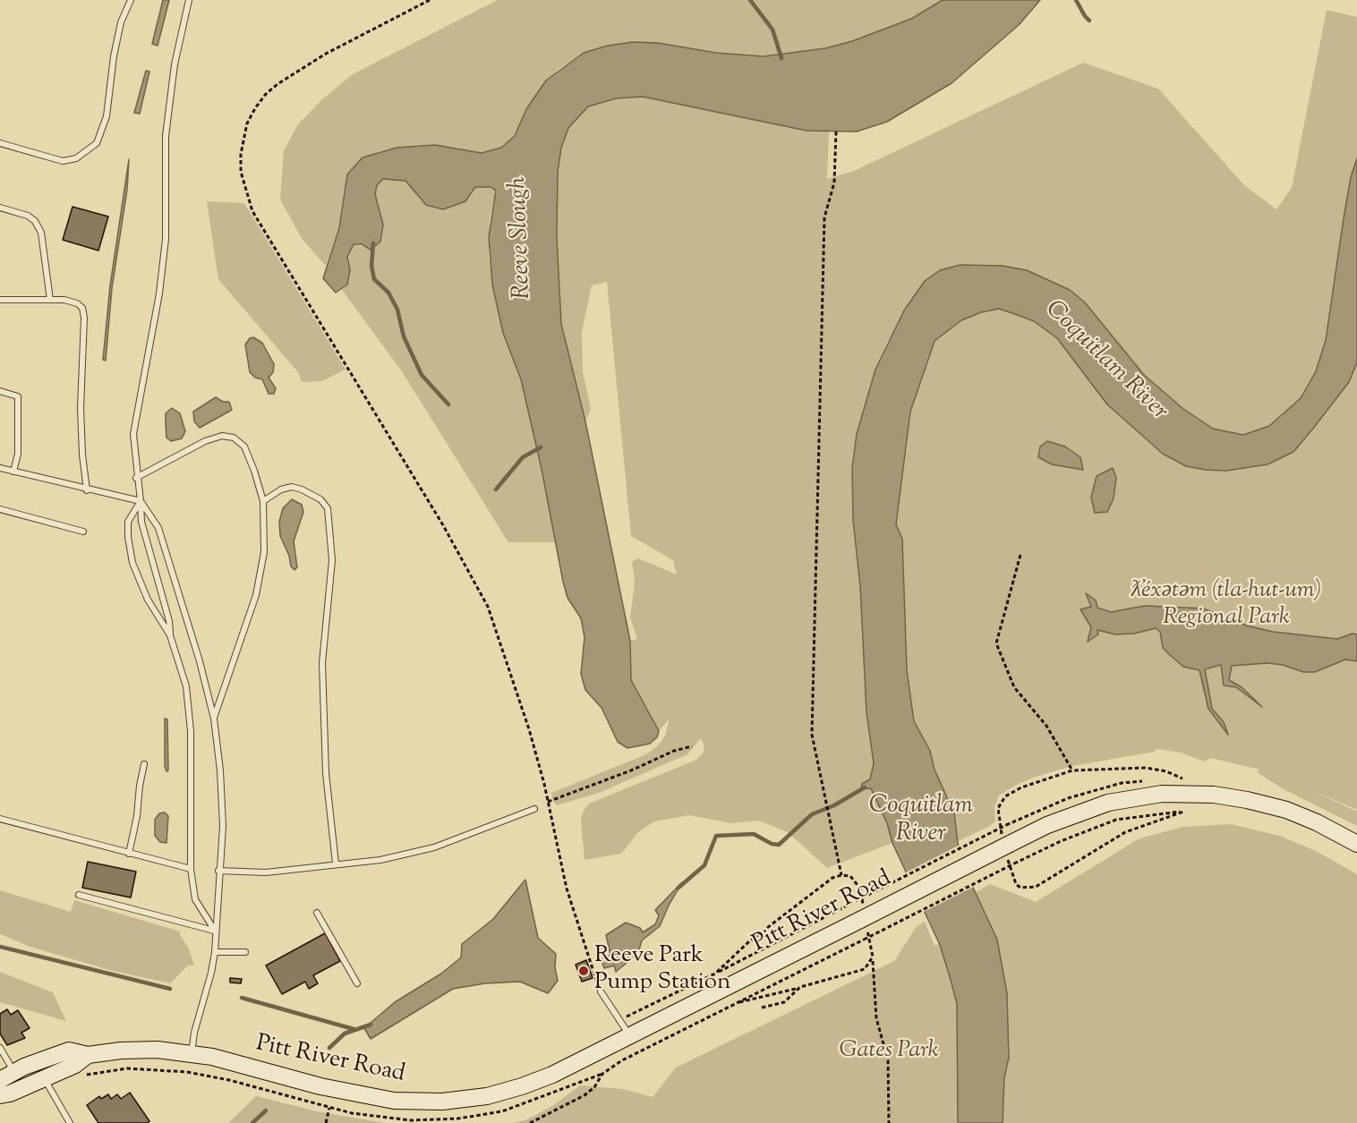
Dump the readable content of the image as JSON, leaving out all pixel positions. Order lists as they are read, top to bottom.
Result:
{
  "streets": {
    "main road": ["Pitt River Road"]
  },
  "water": ["Reeve Slough", "Coquitlam River"],
  "parks": ["ƛ̓éxətəm (tla-hut-um) Regional Park", "Gates Park"],
  "places": ["Reeve Park Pump Station"]
}
